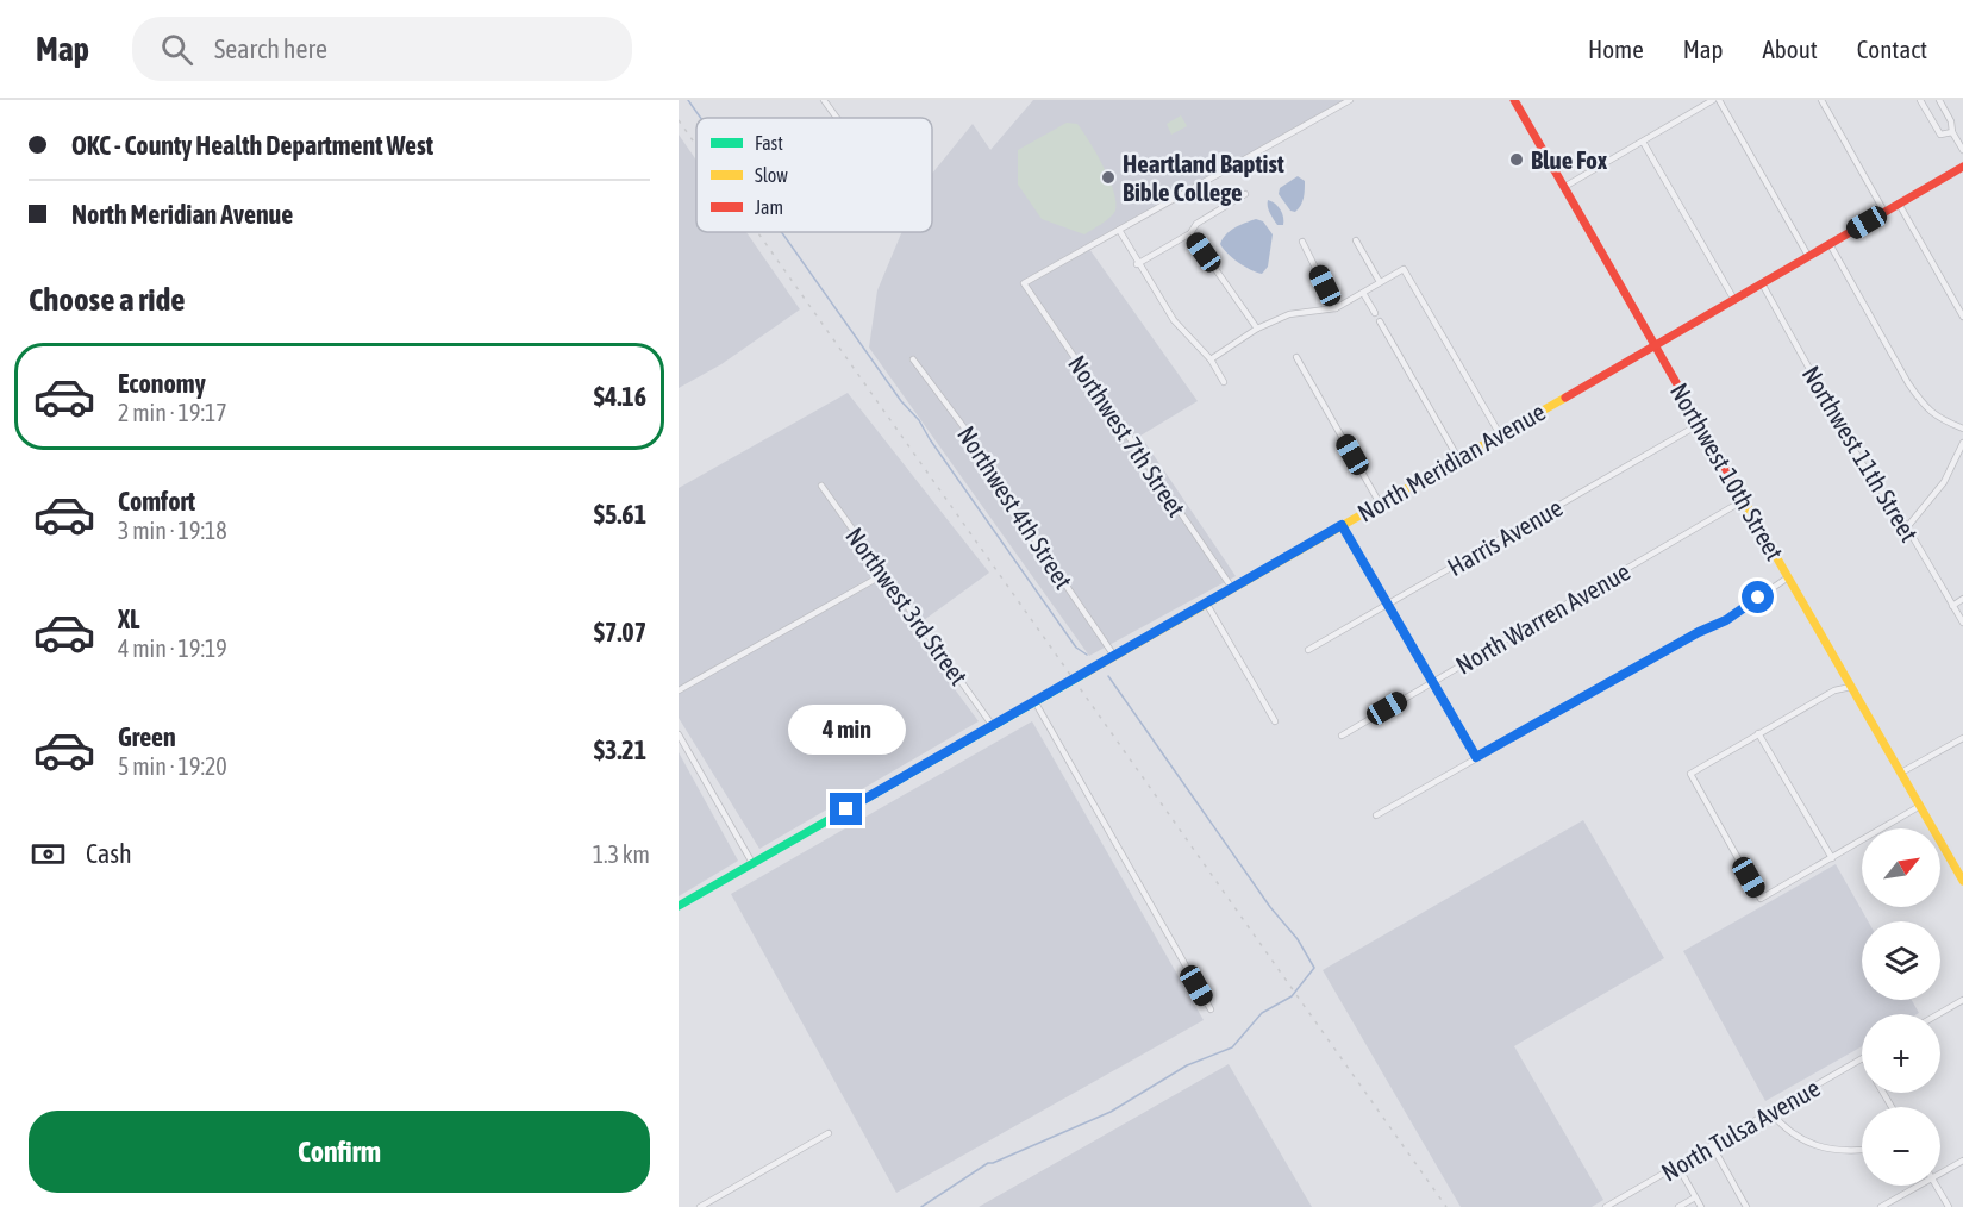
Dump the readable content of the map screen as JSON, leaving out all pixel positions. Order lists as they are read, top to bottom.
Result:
{
  "streets": {
    "main road": ["North Meridian Avenue", "Northwest 10th Street"],
    "street": [
      "Northwest 7th Street",
      "Northwest 11th Street",
      "Northwest 4th Street",
      "Harris Avenue",
      "Northwest 3rd Street",
      "North Warren Avenue",
      "North Tulsa Avenue"
    ]
  },
  "crossings": [
    ["Northwest 7th Street", "North Meridian Avenue"],
    ["Northwest 11th Street", "North Meridian Avenue"],
    ["North Meridian Avenue", "Northwest 10th Street"],
    ["North Meridian Avenue", "Northwest 4th Street"],
    ["North Meridian Avenue", "Northwest 3rd Street"],
    ["Northwest 10th Street", "Harris Avenue"],
    ["Northwest 10th Street", "North Warren Avenue"]
  ],
  "places": ["Blue Fox", "Heartland Baptist Bible College"],
  "legend": ["Fast", "Slow", "Jam"],
  "north": "top right",
  "page": {
    "header": "Map",
    "search": "Search here",
    "nav": [
      "Home",
      "Map",
      "About",
      "Contact"
    ],
    "banner": ["OKC - County Health Department West", "North Meridian Avenue"],
    "heading": "Choose a ride",
    "list": [
      {
        "name": "Economy",
        "note": "2 min · 19:17",
        "value": "$4.16"
      },
      {
        "name": "Comfort",
        "note": "3 min · 19:18",
        "value": "$5.61"
      },
      {
        "name": "XL",
        "note": "4 min · 19:19",
        "value": "$7.07"
      },
      {
        "name": "Green",
        "note": "5 min · 19:20",
        "value": "$3.21"
      }
    ],
    "bubble": "4 min",
    "pay": ["Cash", "1.3 km"],
    "map_buttons": ["+", "−"],
    "buttons": "Confirm"
  }
}
